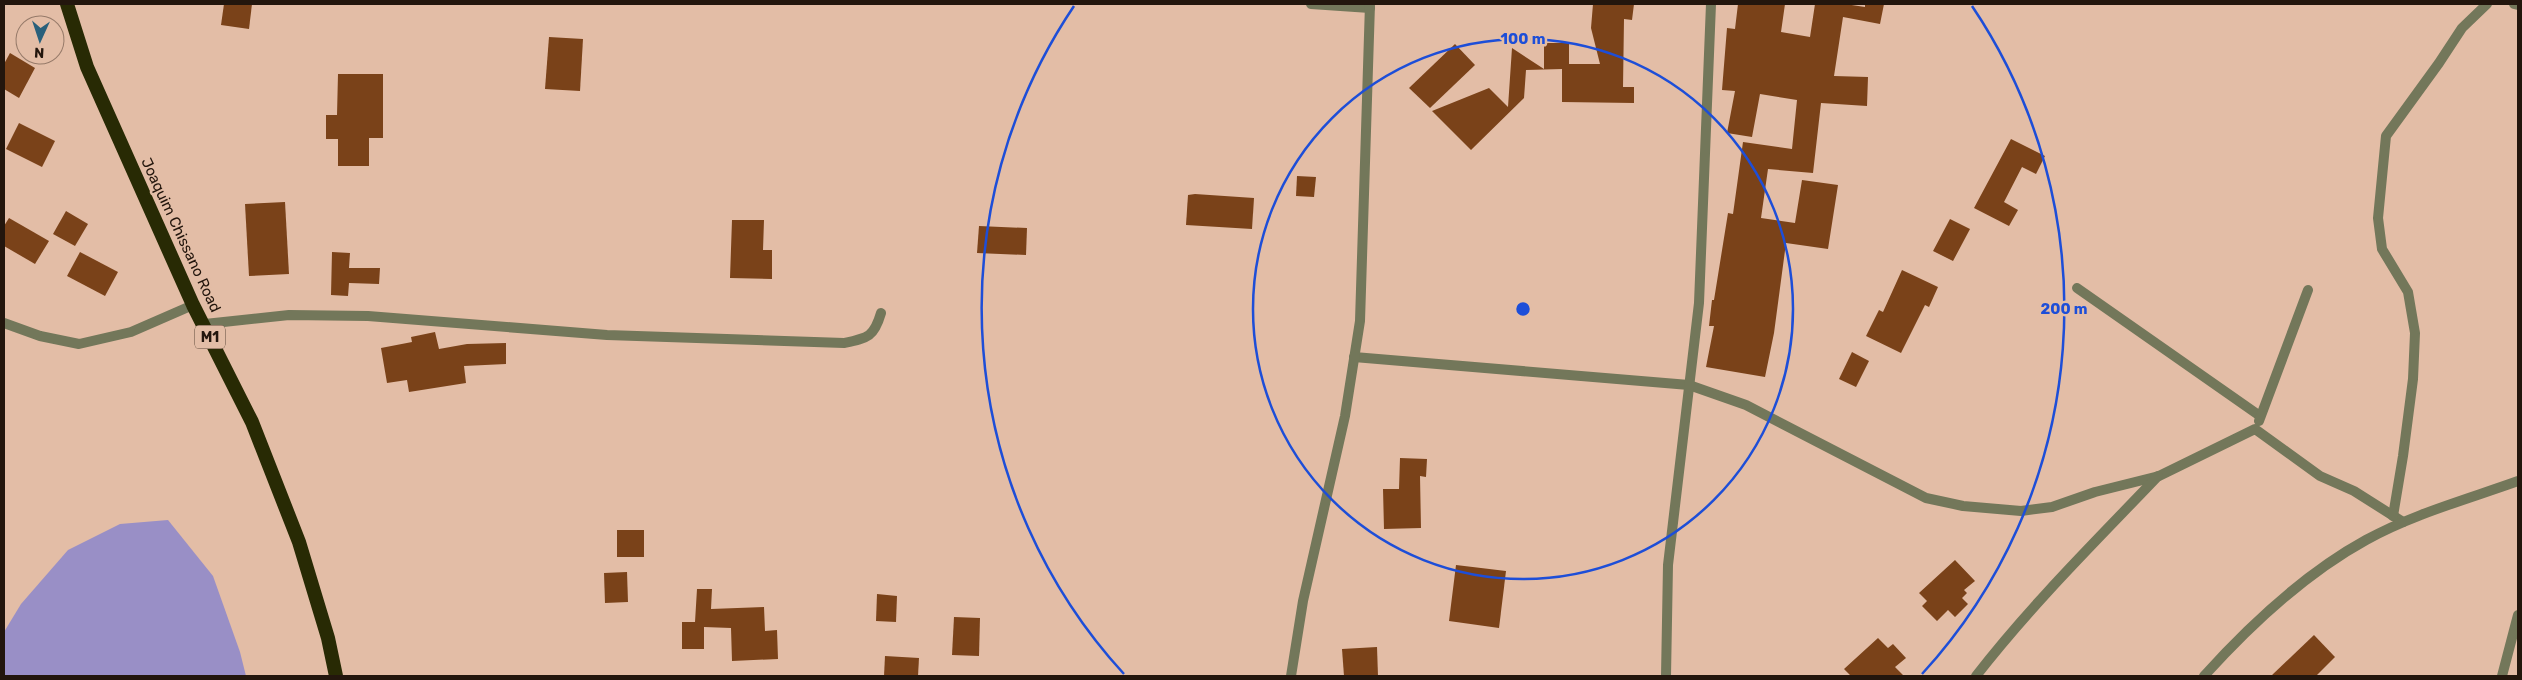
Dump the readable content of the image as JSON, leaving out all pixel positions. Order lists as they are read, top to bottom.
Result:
{
  "streets": {
    "highway": ["Joaquim Chissano Road", "M1"]
  },
  "north": "bottom",
  "rings": ["100 m", "200 m"]
}
